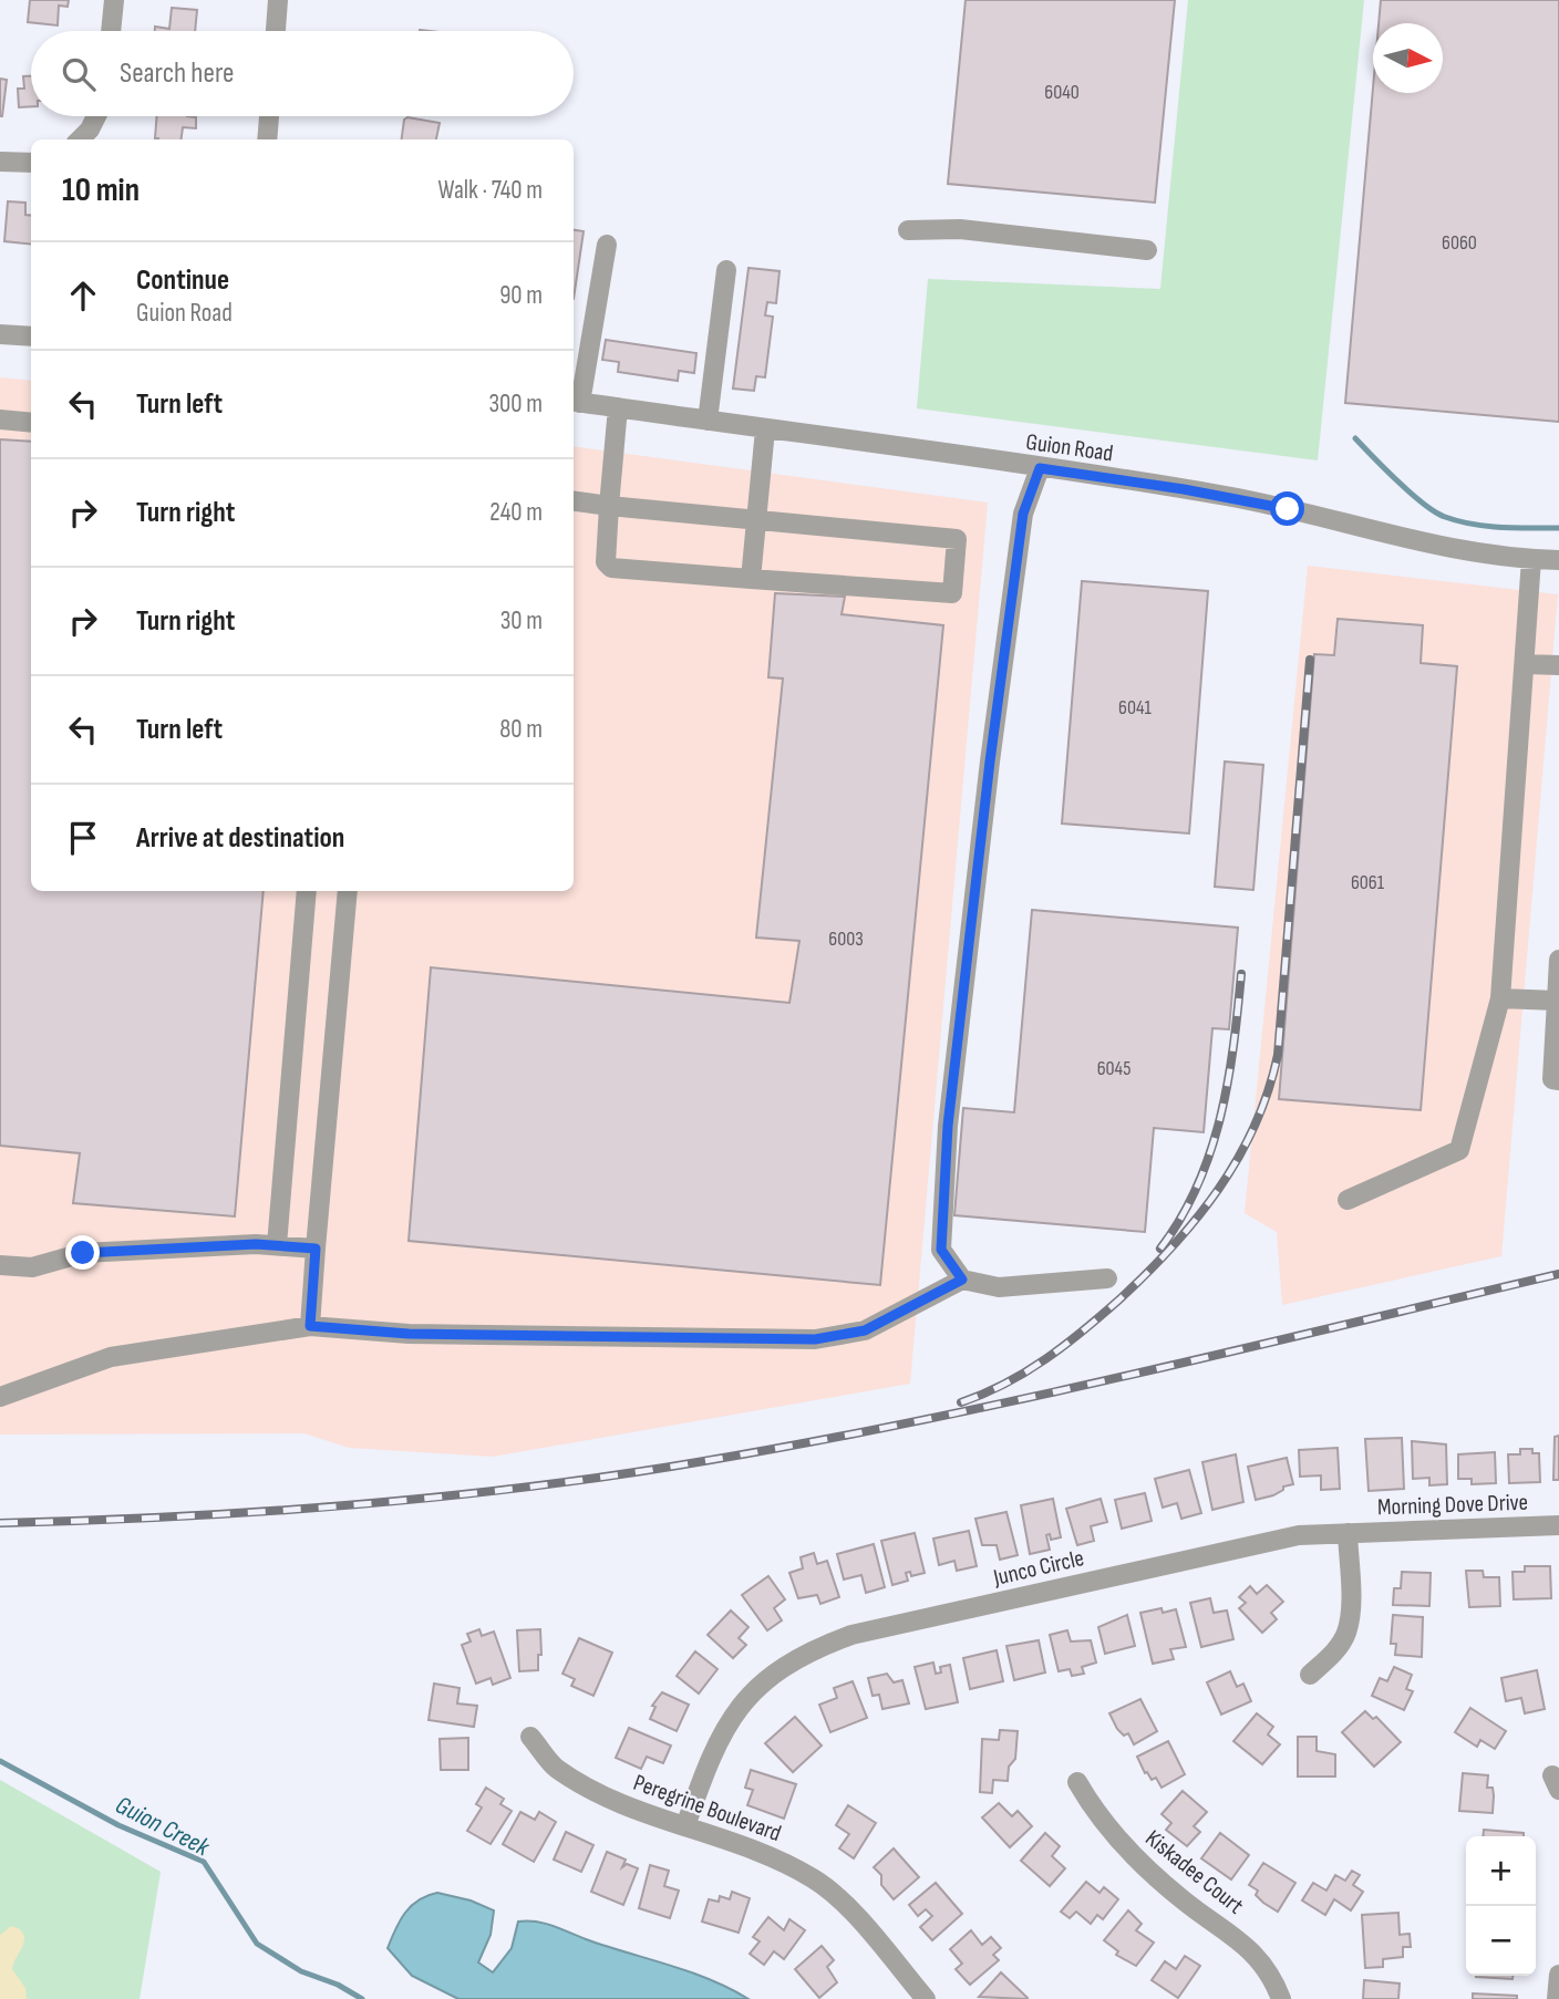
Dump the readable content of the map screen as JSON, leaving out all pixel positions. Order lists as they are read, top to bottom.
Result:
{
  "streets": {
    "street": [
      "Guion Road",
      "Morning Dove Drive",
      "Junco Circle",
      "Peregrine Boulevard",
      "Kiskadee Court"
    ]
  },
  "crossings": [
    ["Morning Dove Drive", "Junco Circle"],
    ["Junco Circle", "Peregrine Boulevard"]
  ],
  "water": ["Guion Creek"],
  "house_numbers": [
    "6040",
    "6060",
    "6041",
    "6061",
    "6003",
    "6045"
  ],
  "north": "right",
  "page": {
    "search": "Search here",
    "heading": ["10 min", "Walk · 740 m"],
    "list": [
      ["Continue", "Guion Road", "90 m"],
      ["Turn left", "300 m"],
      ["Turn right", "240 m"],
      ["Turn right", "30 m"],
      ["Turn left", "80 m"],
      "Arrive at destination"
    ],
    "map_buttons": ["+", "−"]
  }
}
